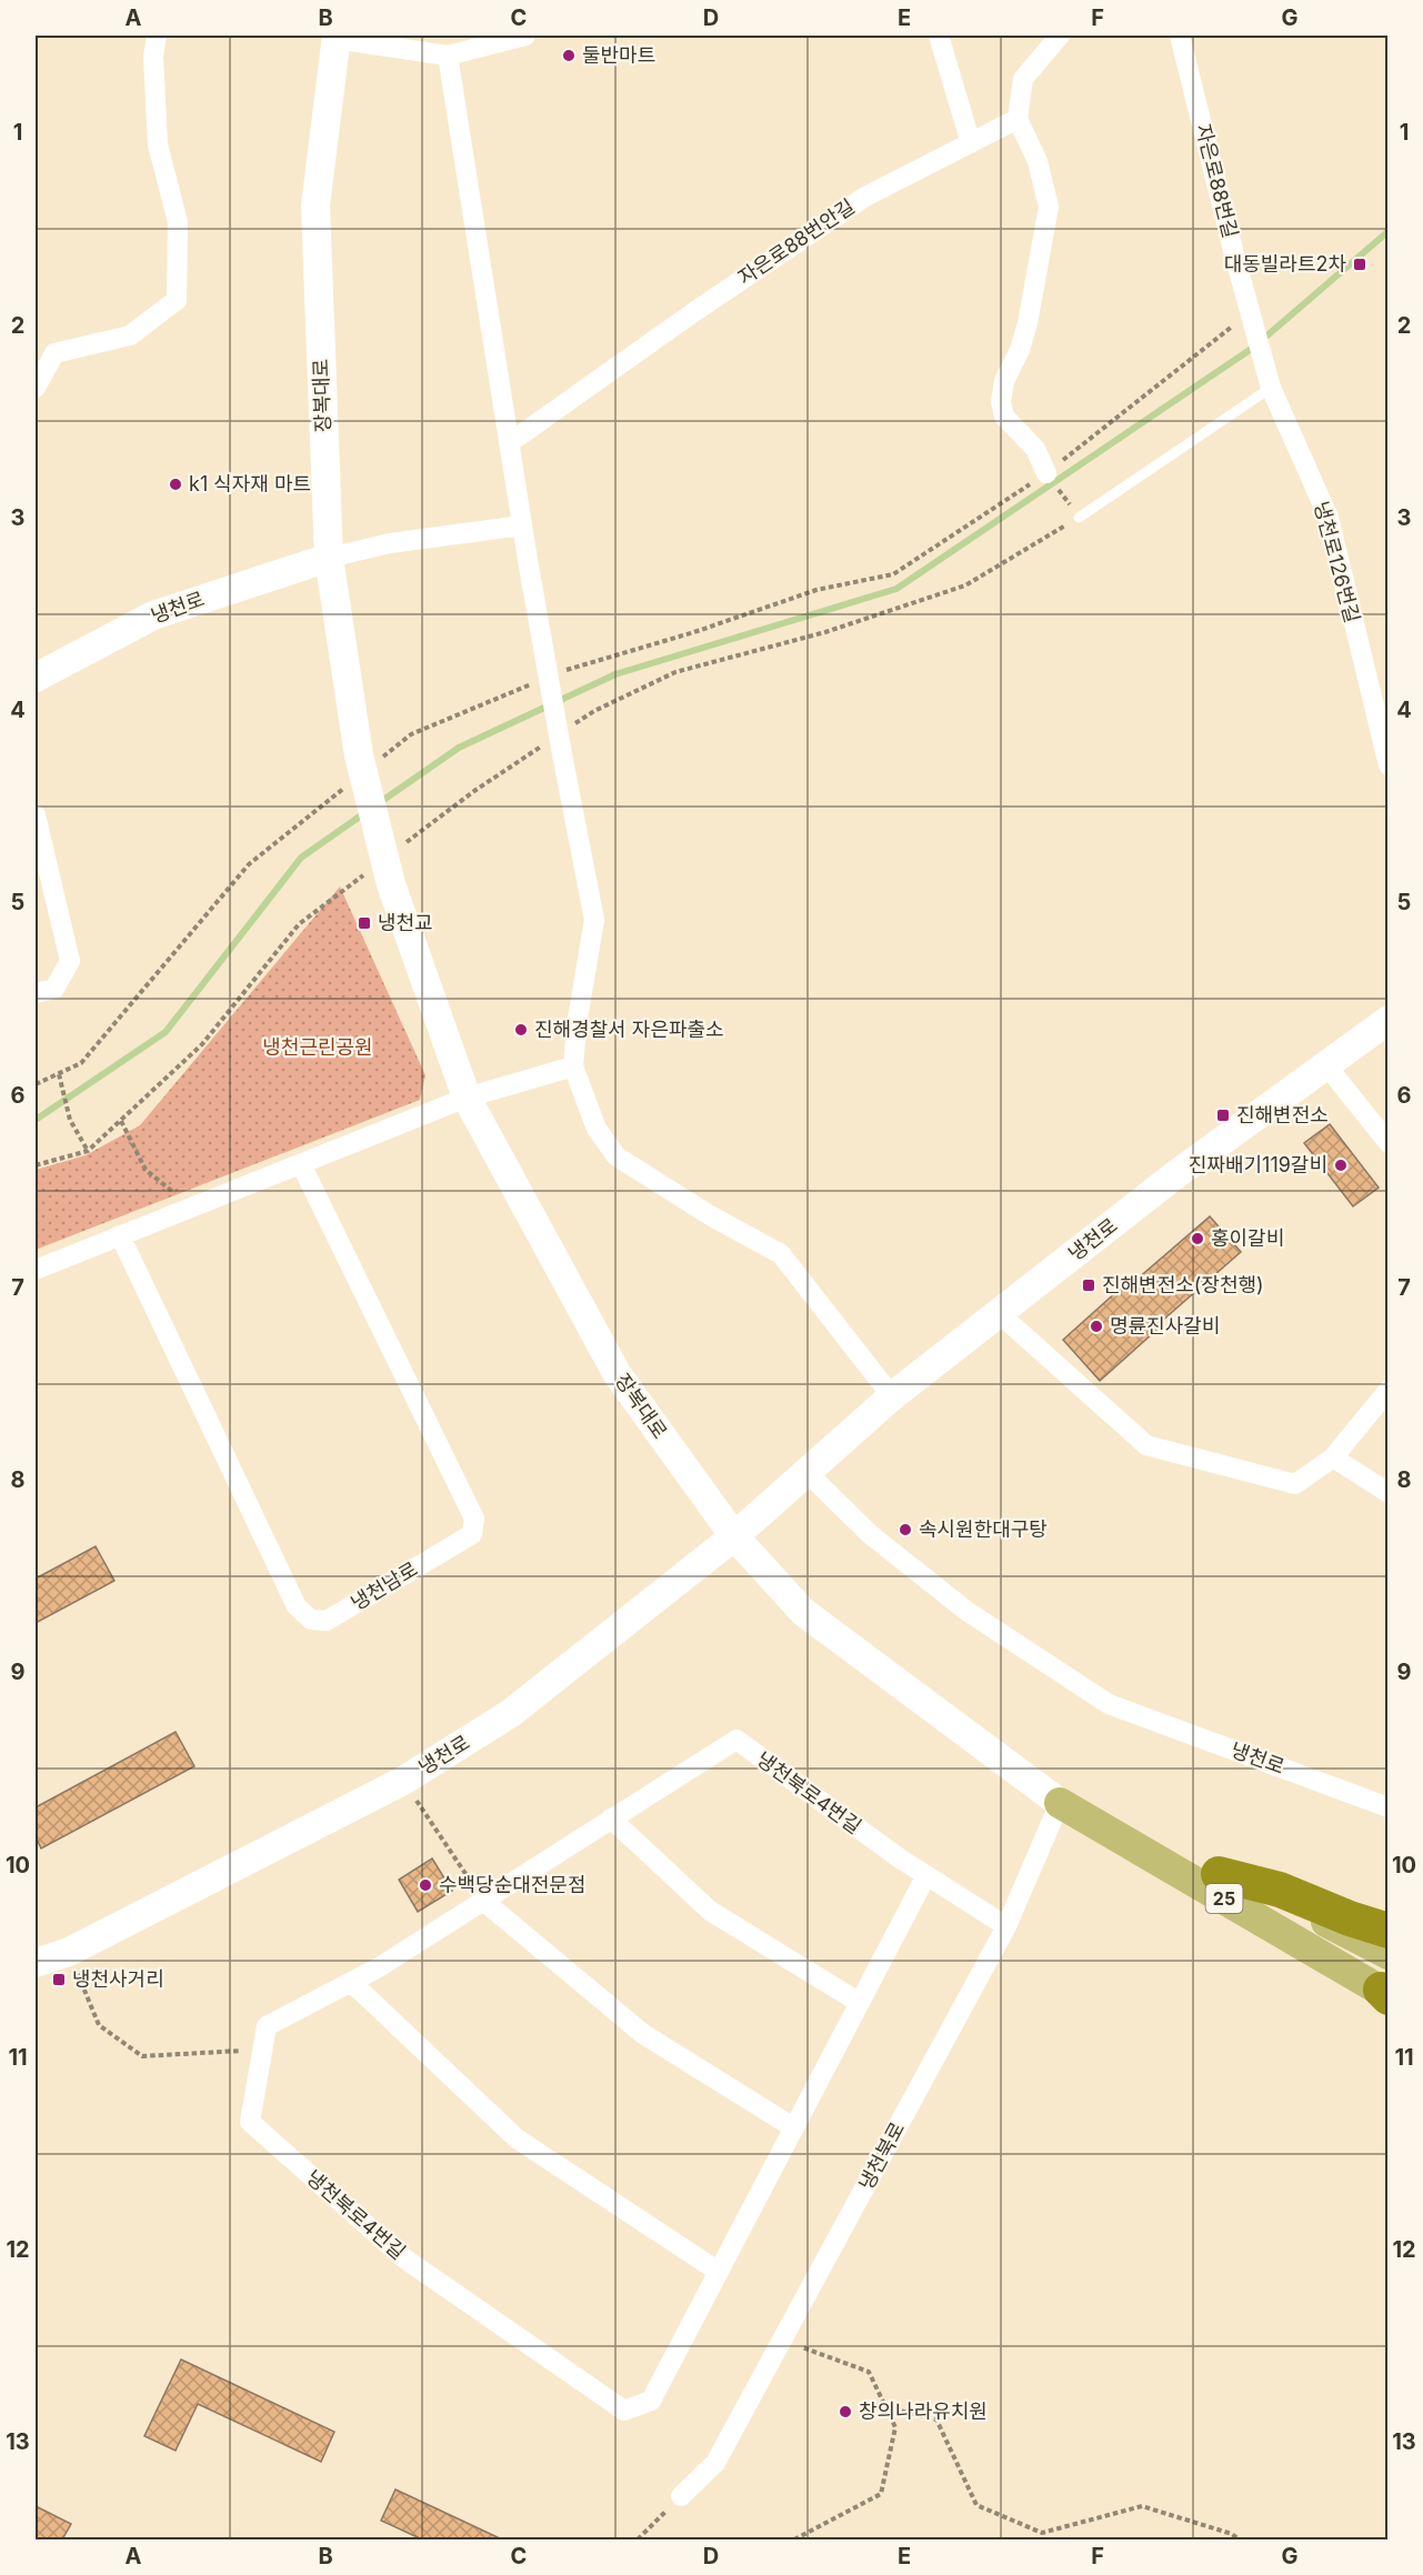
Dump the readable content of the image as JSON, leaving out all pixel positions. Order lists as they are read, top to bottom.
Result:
{
  "streets": {
    "main road": ["장복대로", "냉천로", "25"],
    "street": [
      "자은로88번길",
      "자은로88번안길",
      "냉천로126번길",
      "냉천남로",
      "냉천북로4번길",
      "냉천북로"
    ]
  },
  "crossings": [
    ["자은로88번길", "냉천로126번길"],
    ["장복대로", "냉천로"],
    ["장복대로", "25"],
    ["장복대로", "냉천북로"],
    ["냉천북로4번길", "냉천북로"],
    ["25", "냉천북로"]
  ],
  "parks": ["냉천근린공원"],
  "places": {
    "other": [
      "둘반마트",
      "k1 식자재 마트",
      "진해경찰서 자은파출소",
      "진짜배기119갈비",
      "홍이갈비",
      "명륜진사갈비",
      "속시원한대구탕",
      "수백당순대전문점",
      "창의나라유치원"
    ],
    "transit": [
      "대동빌라트2차",
      "냉천교",
      "진해변전소",
      "진해변전소(장천행)",
      "냉천사거리"
    ]
  },
  "grid": {
    "columns": [
      "A",
      "B",
      "C",
      "D",
      "E",
      "F",
      "G"
    ],
    "rows": [
      "1",
      "2",
      "3",
      "4",
      "5",
      "6",
      "7",
      "8",
      "9",
      "10",
      "11",
      "12",
      "13"
    ]
  }
}
